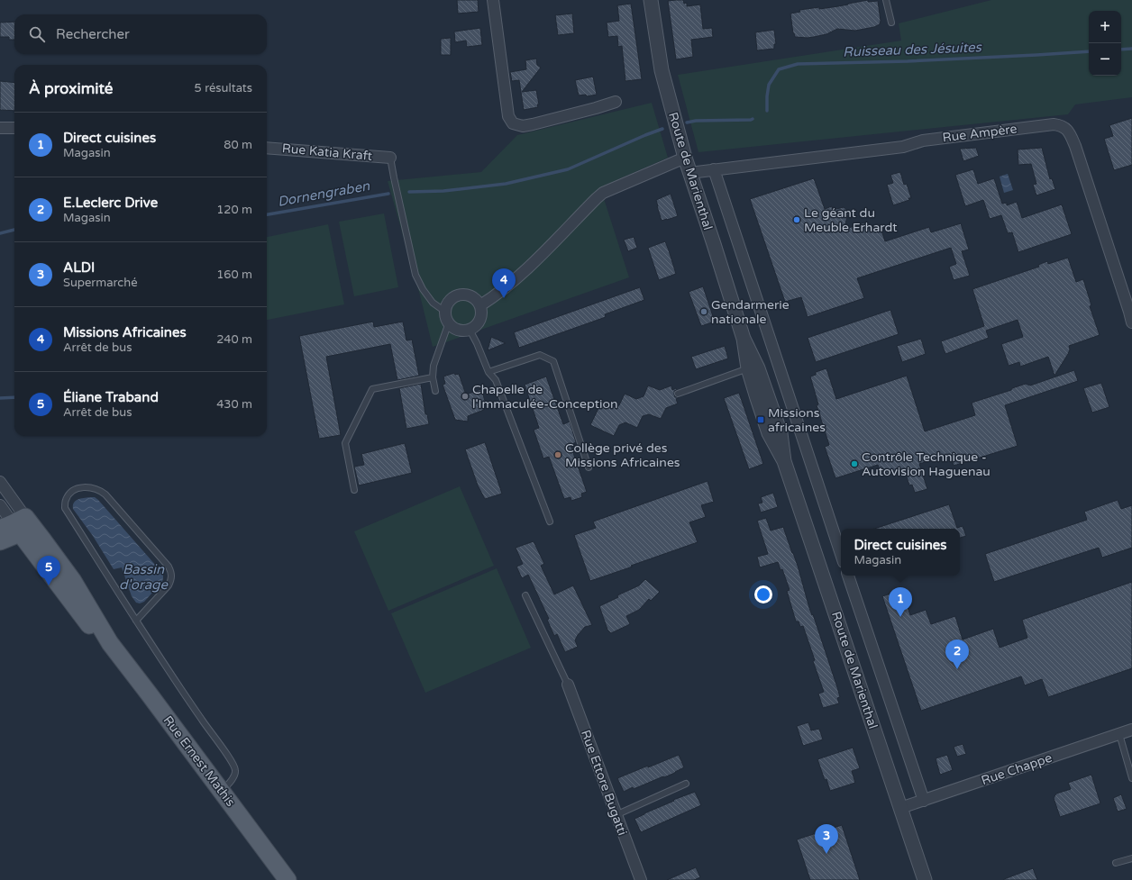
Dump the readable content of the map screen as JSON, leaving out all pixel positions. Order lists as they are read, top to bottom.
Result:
{
  "streets": {
    "main road": ["Rue Ernest Mathis"],
    "street": [
      "Rue Ampère",
      "Rue Katia Kraft",
      "Route de Marienthal",
      "Rue Chappe",
      "Rue Ettore Bugatti"
    ]
  },
  "crossings": [
    ["Rue Ampère", "Route de Marienthal"],
    ["Route de Marienthal", "Rue Chappe"]
  ],
  "water": ["Ruisseau des Jésuites", "Dornengraben", "Bassin d'orage"],
  "places": {
    "other": [
      "Le géant du Meuble Erhardt",
      "Gendarmerie nationale",
      "Chapelle de l'Immaculée-Conception",
      "Collège privé des Missions Africaines",
      "Contrôle Technique - Autovision Haguenau"
    ],
    "transit": ["Missions africaines"]
  },
  "page": {
    "map_buttons": ["+", "−"],
    "search": "Rechercher",
    "heading": ["À proximité", "5 résultats"],
    "list": [
      {
        "mark": "1",
        "name": "Direct cuisines",
        "note": "Magasin",
        "value": "80 m"
      },
      {
        "mark": "2",
        "name": "E.Leclerc Drive",
        "note": "Magasin",
        "value": "120 m"
      },
      {
        "mark": "3",
        "name": "ALDI",
        "note": "Supermarché",
        "value": "160 m"
      },
      {
        "mark": "4",
        "name": "Missions Africaines",
        "note": "Arrêt de bus",
        "value": "240 m"
      },
      {
        "mark": "5",
        "name": "Éliane Traband",
        "note": "Arrêt de bus",
        "value": "430 m"
      }
    ],
    "pins": [
      "4",
      "5",
      "1",
      "2",
      "3"
    ],
    "popup": ["Direct cuisines", "Magasin"]
  }
}
